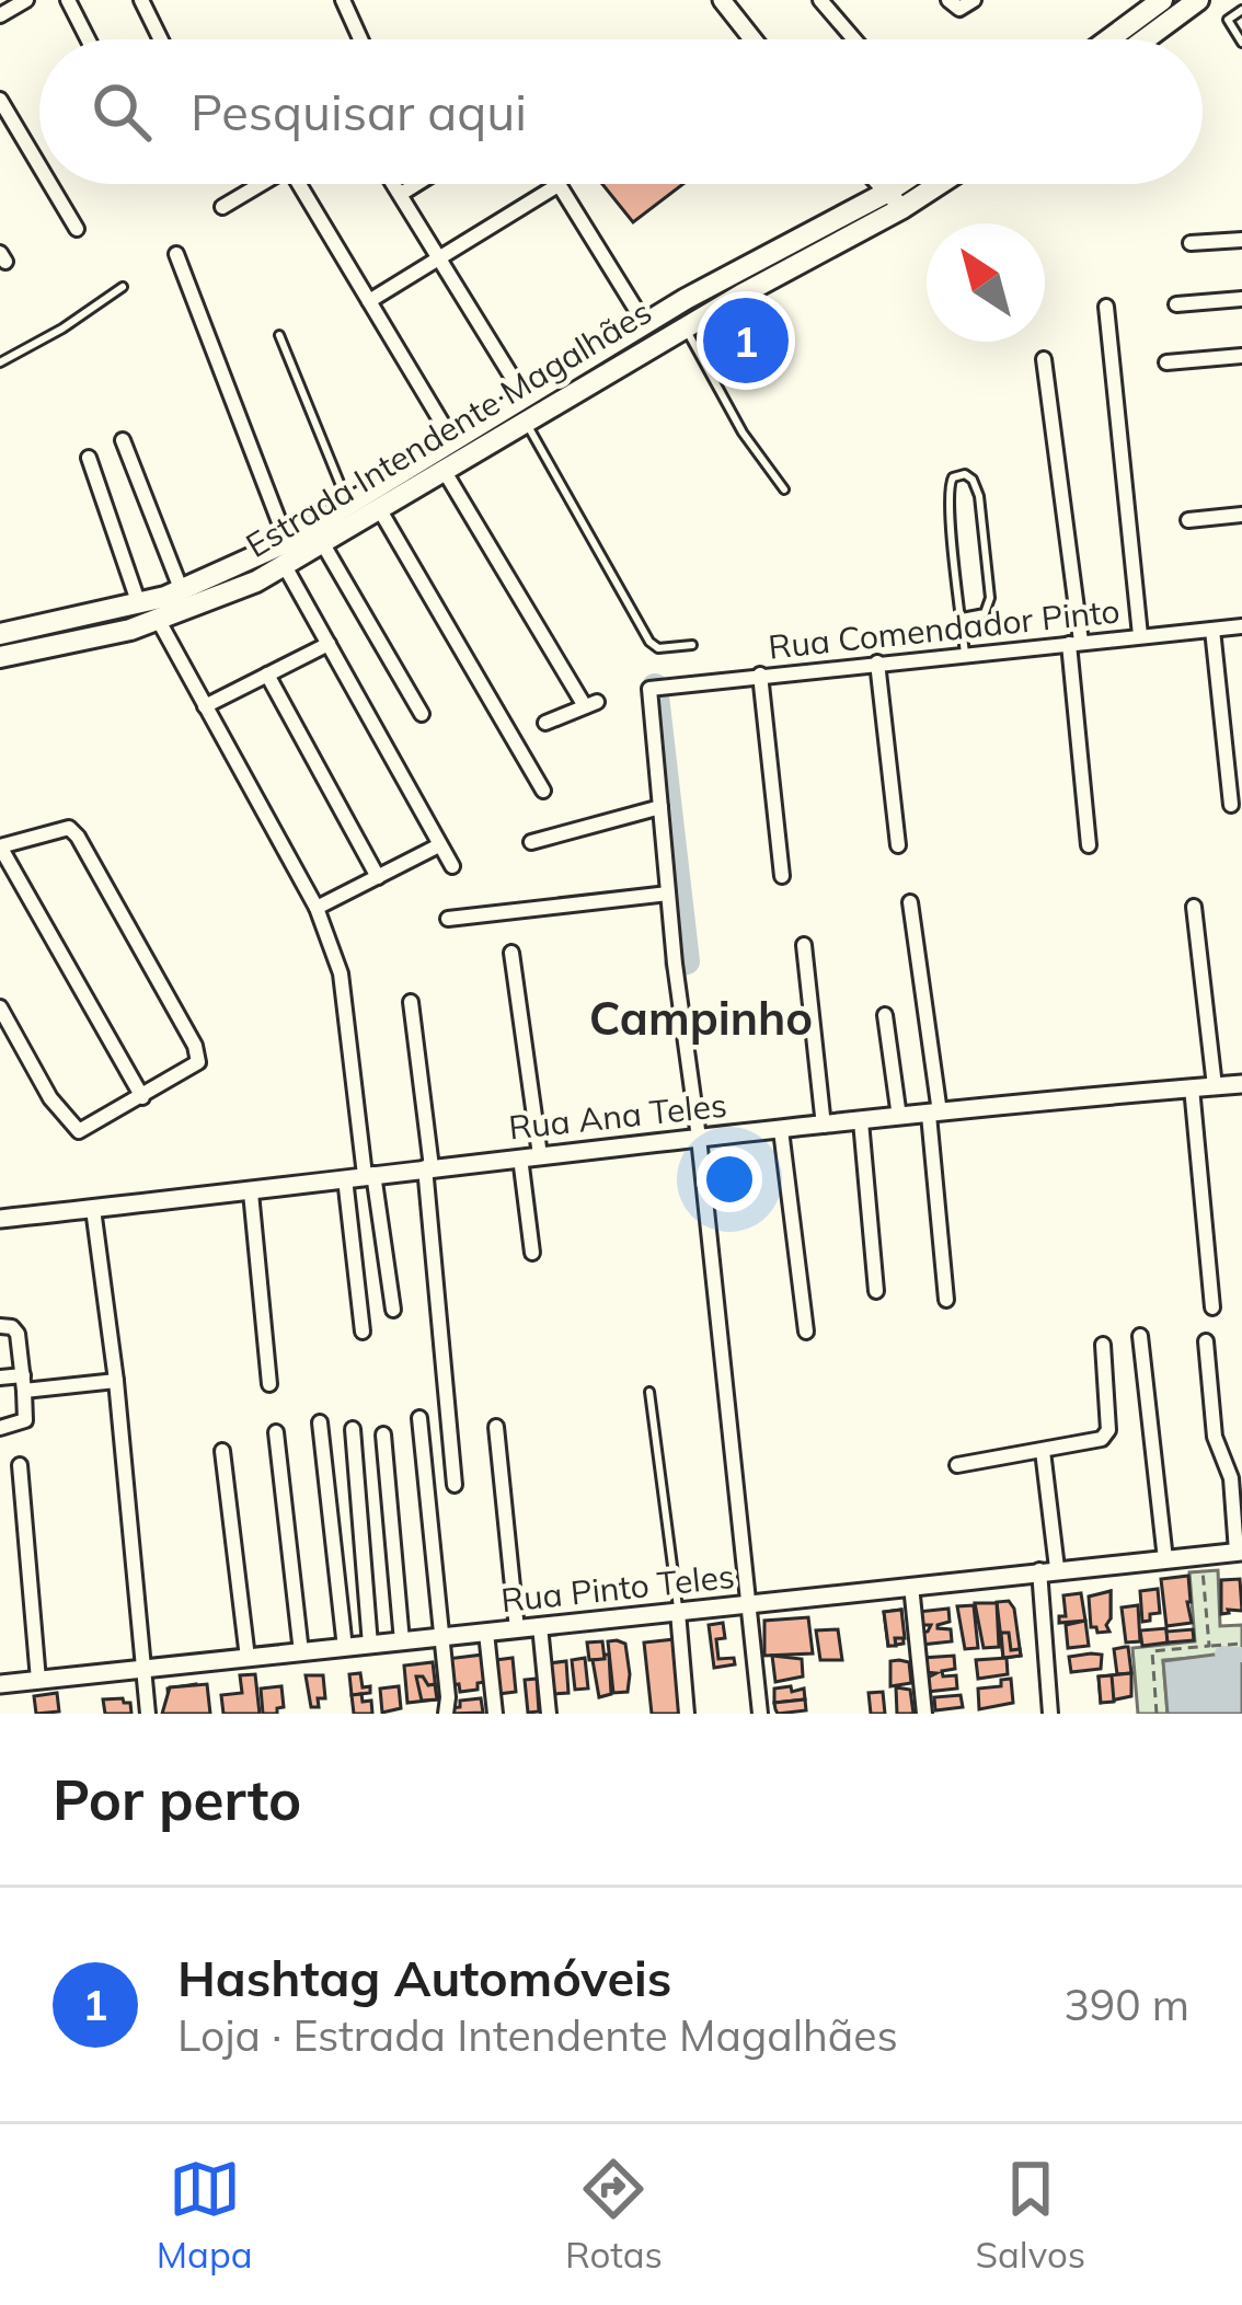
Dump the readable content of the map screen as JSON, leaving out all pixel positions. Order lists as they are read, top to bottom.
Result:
{
  "streets": {
    "main road": ["Estrada Intendente Magalhães"],
    "street": ["Rua Comendador Pinto", "Rua Ana Teles", "Rua Pinto Teles"]
  },
  "districts": ["Campinho"],
  "north": "top left",
  "page": {
    "search": "Pesquisar aqui",
    "pins": "1",
    "heading": "Por perto",
    "list": [
      {
        "mark": "1",
        "name": "Hashtag Automóveis",
        "note": "Loja · Estrada Intendente Magalhães",
        "value": "390 m"
      }
    ],
    "nav": ["Mapa", "Rotas", "Salvos"]
  }
}
